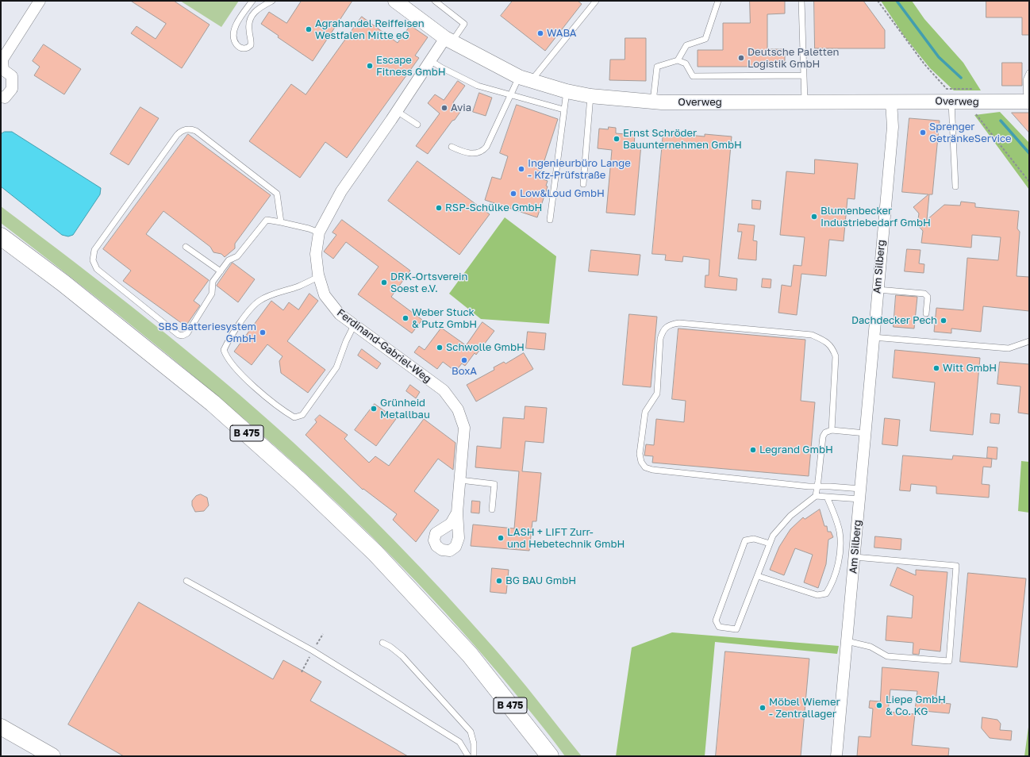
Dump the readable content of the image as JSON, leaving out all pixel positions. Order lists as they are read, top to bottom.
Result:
{
  "streets": {
    "highway": ["B 475"],
    "street": ["Overweg", "Am Silberg", "Ferdinand-Gabriel-Weg"]
  },
  "crossings": [
    ["Overweg", "Am Silberg"],
    ["Overweg", "Ferdinand-Gabriel-Weg"]
  ],
  "places": [
    "Agrahandel Reiffeisen Westfalen Mitte eG",
    "WABA",
    "Deutsche Paletten Logistik GmbH",
    "Escape Fitness GmbH",
    "Avia",
    "Sprenger GetränkeService",
    "Ernst Schröder Bauunternehmen GmbH",
    "Ingenieurbüro Lange - Kfz-Prüfstraße",
    "Low&Loud GmbH",
    "RSP-Schülke GmbH",
    "Blumenbecker Industriebedarf GmbH",
    "DRK-Ortsverein Soest e.V.",
    "Weber Stuck & Putz GmbH",
    "Dachdecker Pech",
    "SBS Batteriesystem GmbH",
    "Schwolle GmbH",
    "BoxA",
    "Witt GmbH",
    "Grünheid Metallbau",
    "Legrand GmbH",
    "LASH + LIFT Zurr- und Hebetechnik GmbH",
    "BG BAU GmbH",
    "Liepe GmbH & Co. KG",
    "Möbel Wiemer - Zentrallager"
  ]
}
